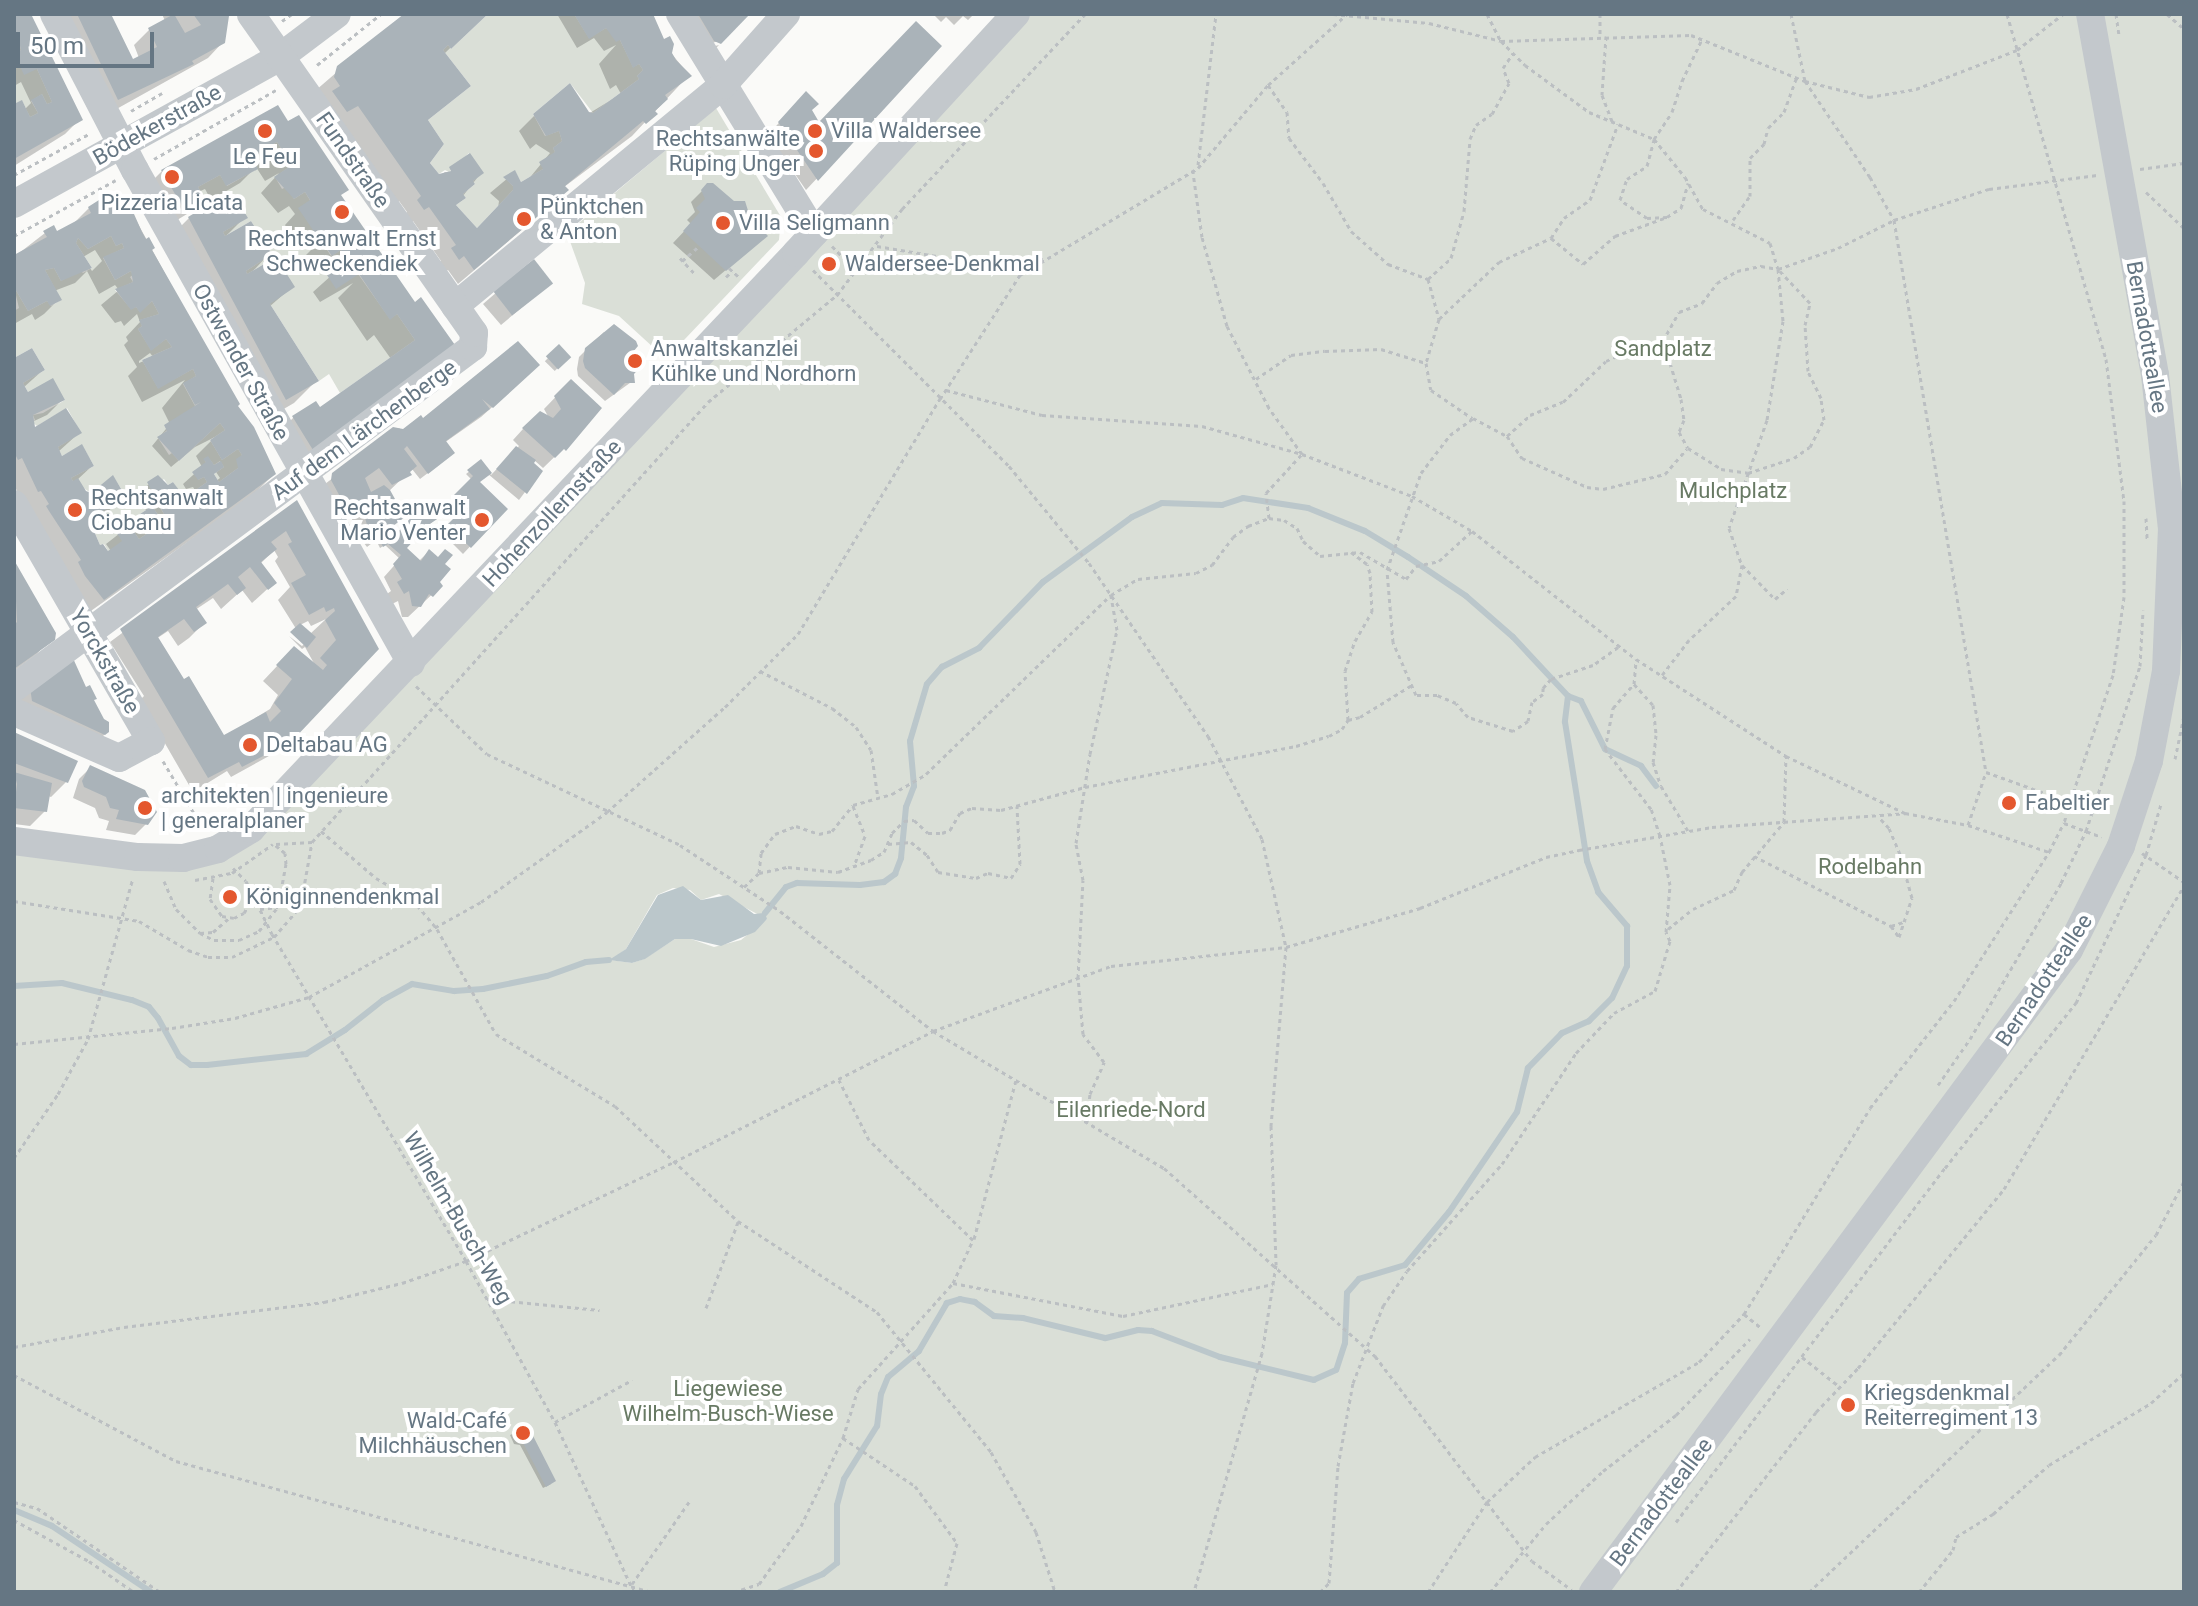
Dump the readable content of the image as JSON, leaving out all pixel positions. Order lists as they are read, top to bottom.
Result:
{
  "streets": {
    "street": [
      "Bödekerstraße",
      "Fundstraße",
      "Bernadotteallee",
      "Ostwender Straße",
      "Auf dem Lärchenberge",
      "Hohenzollernstraße",
      "Yorckstraße"
    ],
    "path": ["Wilhelm-Busch-Weg"]
  },
  "crossings": [
    ["Bödekerstraße", "Fundstraße"],
    ["Bödekerstraße", "Ostwender Straße"],
    ["Fundstraße", "Auf dem Lärchenberge"],
    ["Ostwender Straße", "Auf dem Lärchenberge"],
    ["Ostwender Straße", "Hohenzollernstraße"],
    ["Auf dem Lärchenberge", "Yorckstraße"]
  ],
  "parks": [
    "Sandplatz",
    "Mulchplatz",
    "Rodelbahn",
    "Eilenriede-Nord",
    "Liegewiese Wilhelm-Busch-Wiese"
  ],
  "places": [
    "Le Feu",
    "Villa Waldersee",
    "Rechtsanwälte Rüping Unger",
    "Pizzeria Licata",
    "Rechtsanwalt Ernst Schweckendiek",
    "Pünktchen & Anton",
    "Villa Seligmann",
    "Waldersee-Denkmal",
    "Anwaltskanzlei Kühlke und Nordhorn",
    "Rechtsanwalt Ciobanu",
    "Rechtsanwalt Mario Venter",
    "Deltabau AG",
    "Fabeltier",
    "architekten | ingenieure | generalplaner",
    "Königinnendenkmal",
    "Kriegsdenkmal Reiterregiment 13",
    "Wald-Café Milchhäuschen"
  ],
  "scale_bar": "50 m"
}
